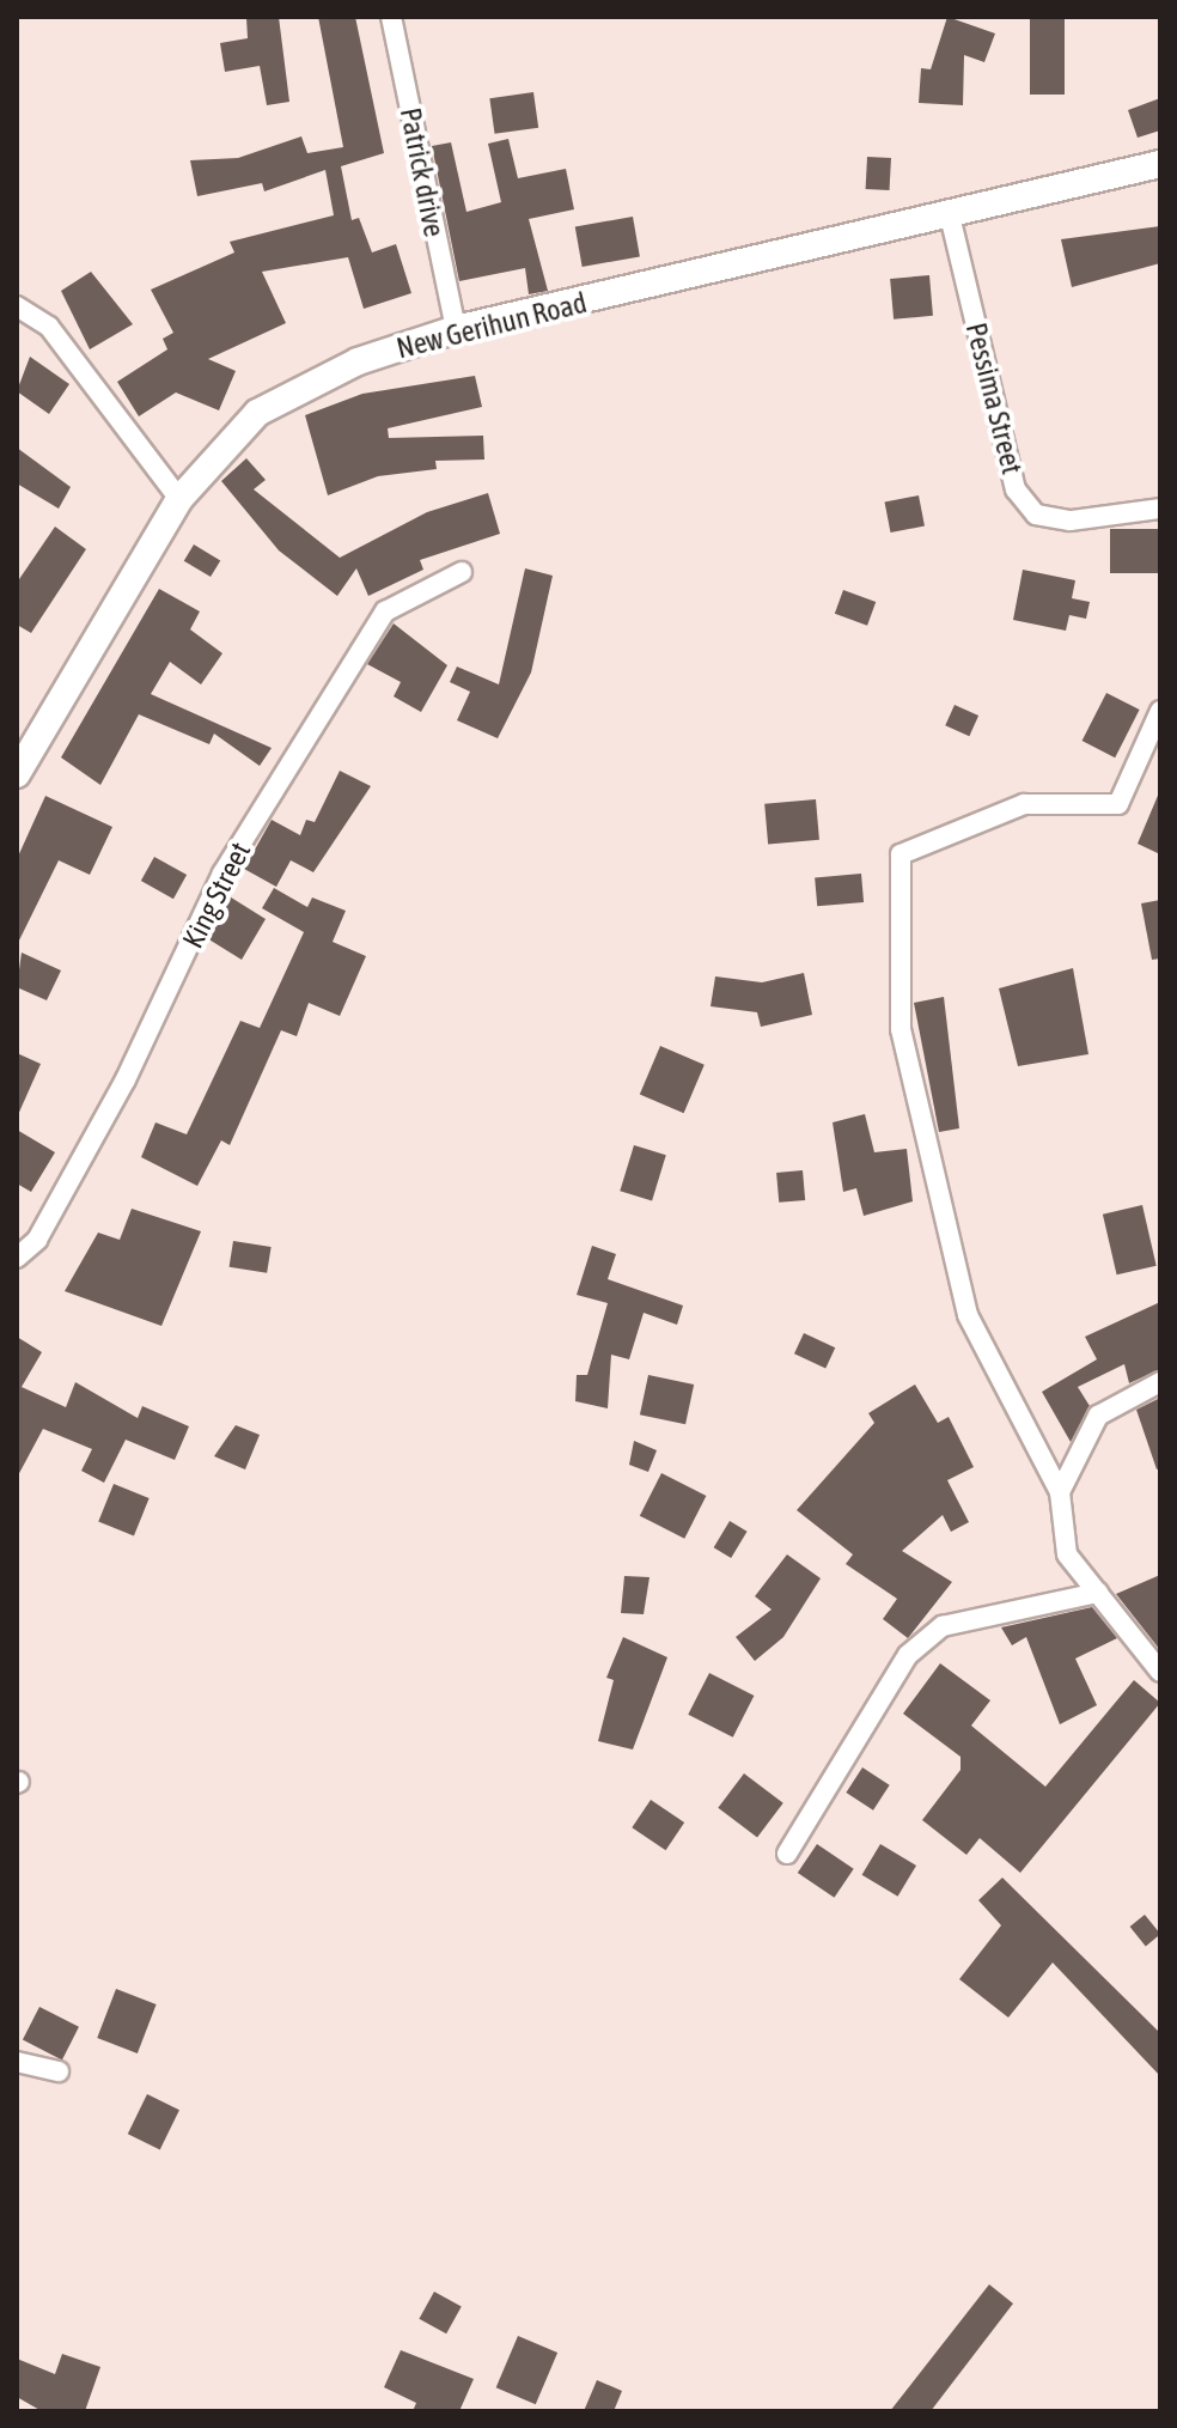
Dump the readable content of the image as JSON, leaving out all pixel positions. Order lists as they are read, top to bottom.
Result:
{
  "streets": {
    "street": [
      "Patrick drive",
      "New Gerihun Road",
      "Pessima Street",
      "King Street"
    ]
  },
  "crossings": [
    ["Patrick drive", "New Gerihun Road"],
    ["New Gerihun Road", "Pessima Street"]
  ]
}
